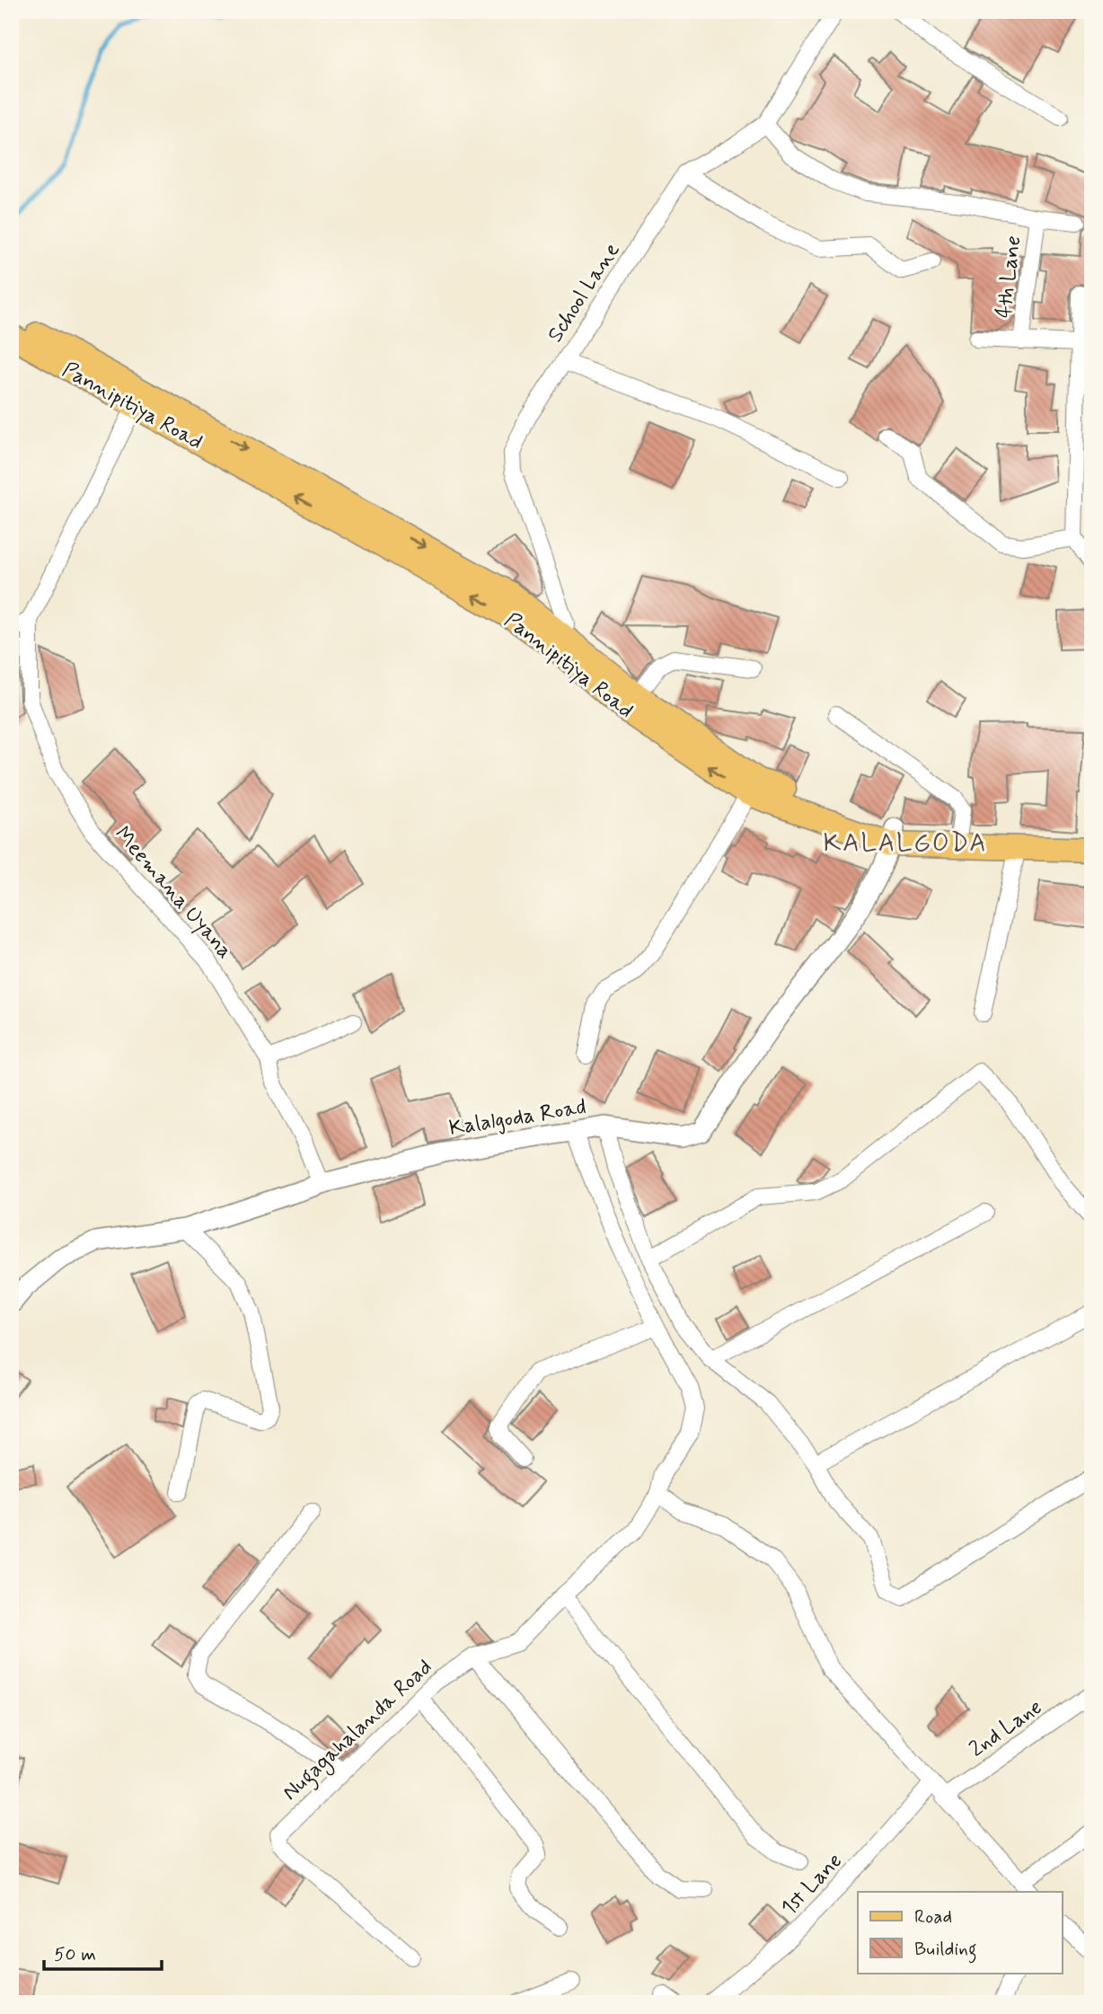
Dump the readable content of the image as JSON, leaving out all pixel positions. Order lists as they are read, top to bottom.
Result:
{
  "streets": {
    "main road": ["Pannipitiya Road"],
    "street": [
      "4th Lane",
      "School Lane",
      "Meemana Uyana",
      "Kalalgoda Road",
      "2nd Lane",
      "Nugagahalanda Road",
      "1st Lane"
    ]
  },
  "crossings": [
    ["School Lane", "Pannipitiya Road"],
    ["Pannipitiya Road", "Kalalgoda Road"],
    ["Meemana Uyana", "Kalalgoda Road"],
    ["Kalalgoda Road", "Nugagahalanda Road"]
  ],
  "districts": ["KALALGODA"],
  "legend": ["Road", "Building"],
  "scale_bar": "50 m"
}
